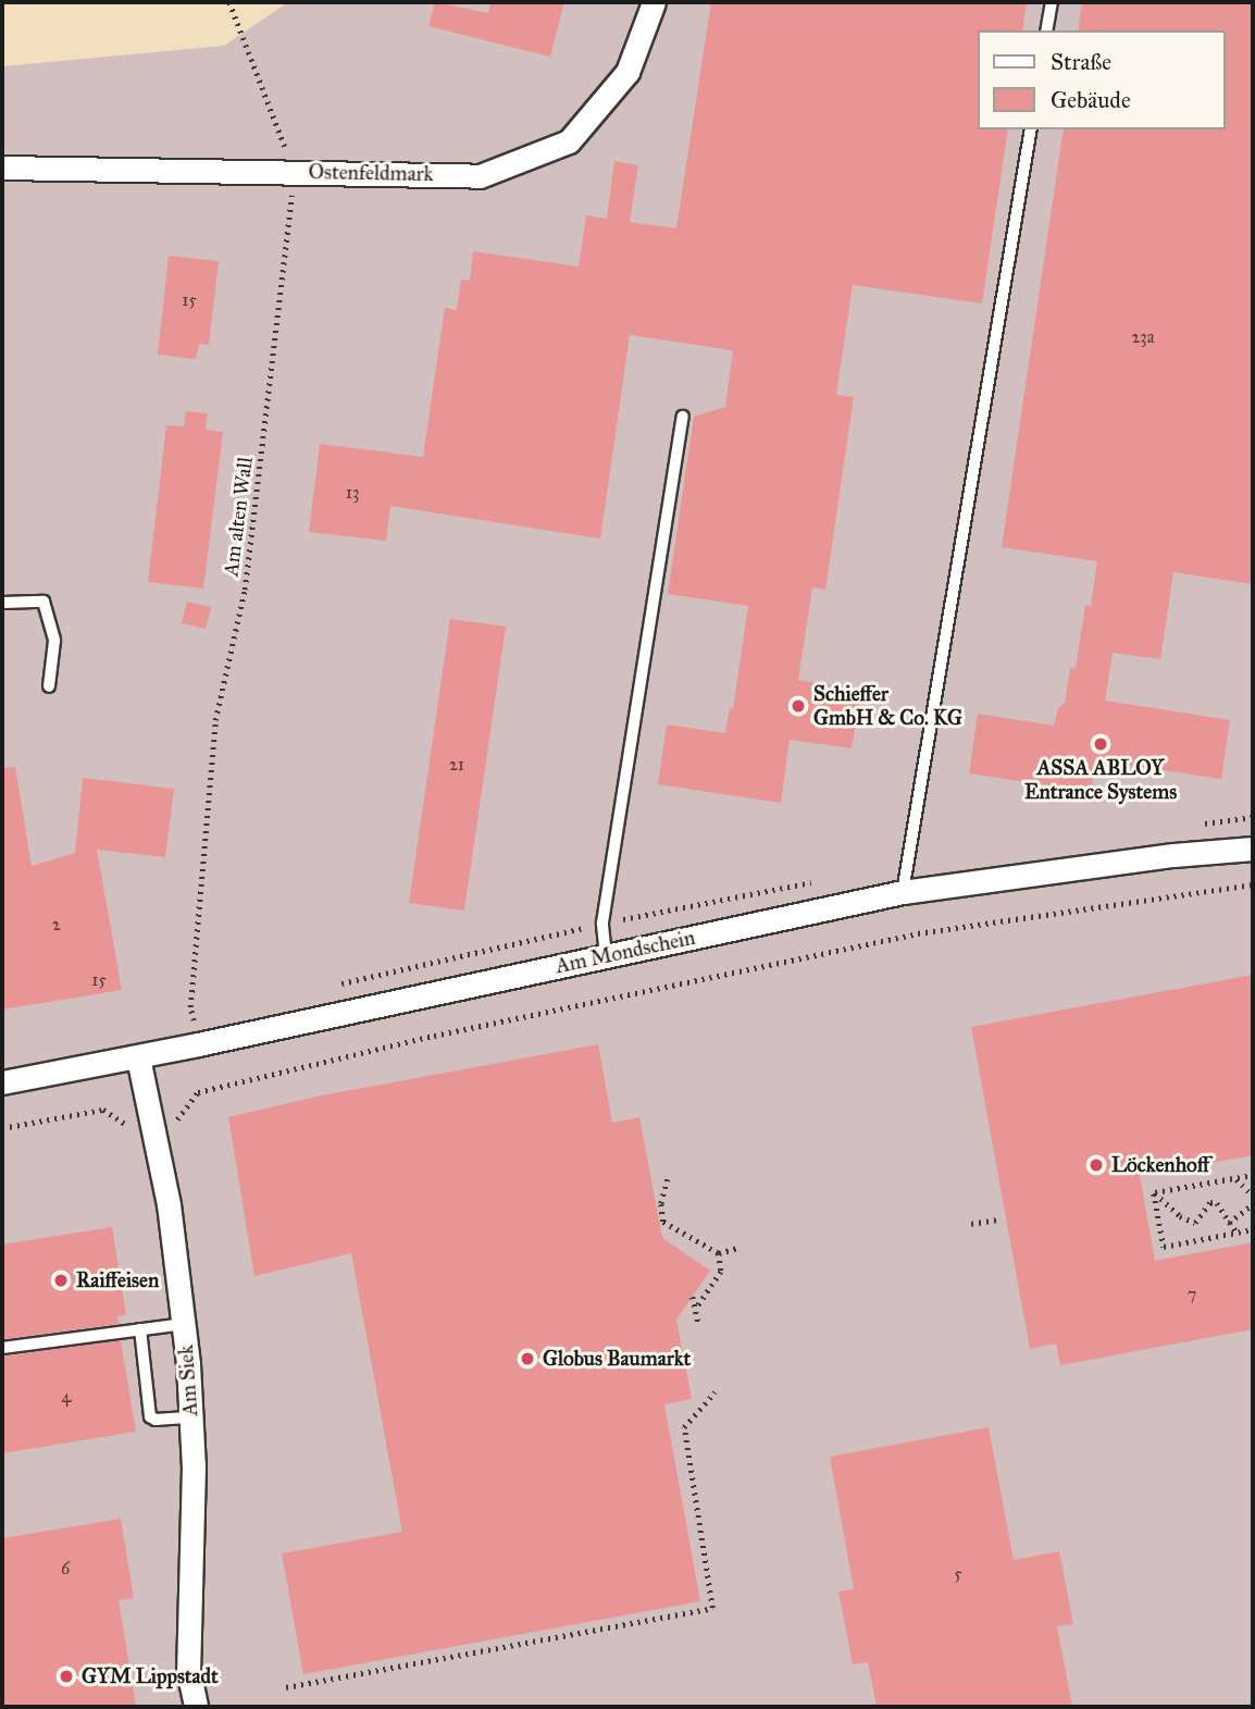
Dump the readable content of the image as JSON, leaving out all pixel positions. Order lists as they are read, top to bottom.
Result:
{
  "streets": {
    "street": ["Ostenfeldmark", "Am Mondschein", "Am Siek"],
    "path": ["Am alten Wall"]
  },
  "crossings": [
    ["Ostenfeldmark", "Am alten Wall"],
    ["Am alten Wall", "Am Mondschein"],
    ["Am Mondschein", "Am Siek"]
  ],
  "places": [
    "Schieffer GmbH & Co. KG",
    "ASSA ABLOY Entrance Systems",
    "Löckenhoff",
    "Raiffeisen",
    "Globus Baumarkt",
    "GYM Lippstadt"
  ],
  "house_numbers": [
    "15",
    "23a",
    "13",
    "21",
    "2",
    "15",
    "7",
    "4",
    "6",
    "5"
  ],
  "legend": ["Straße", "Gebäude"]
}
